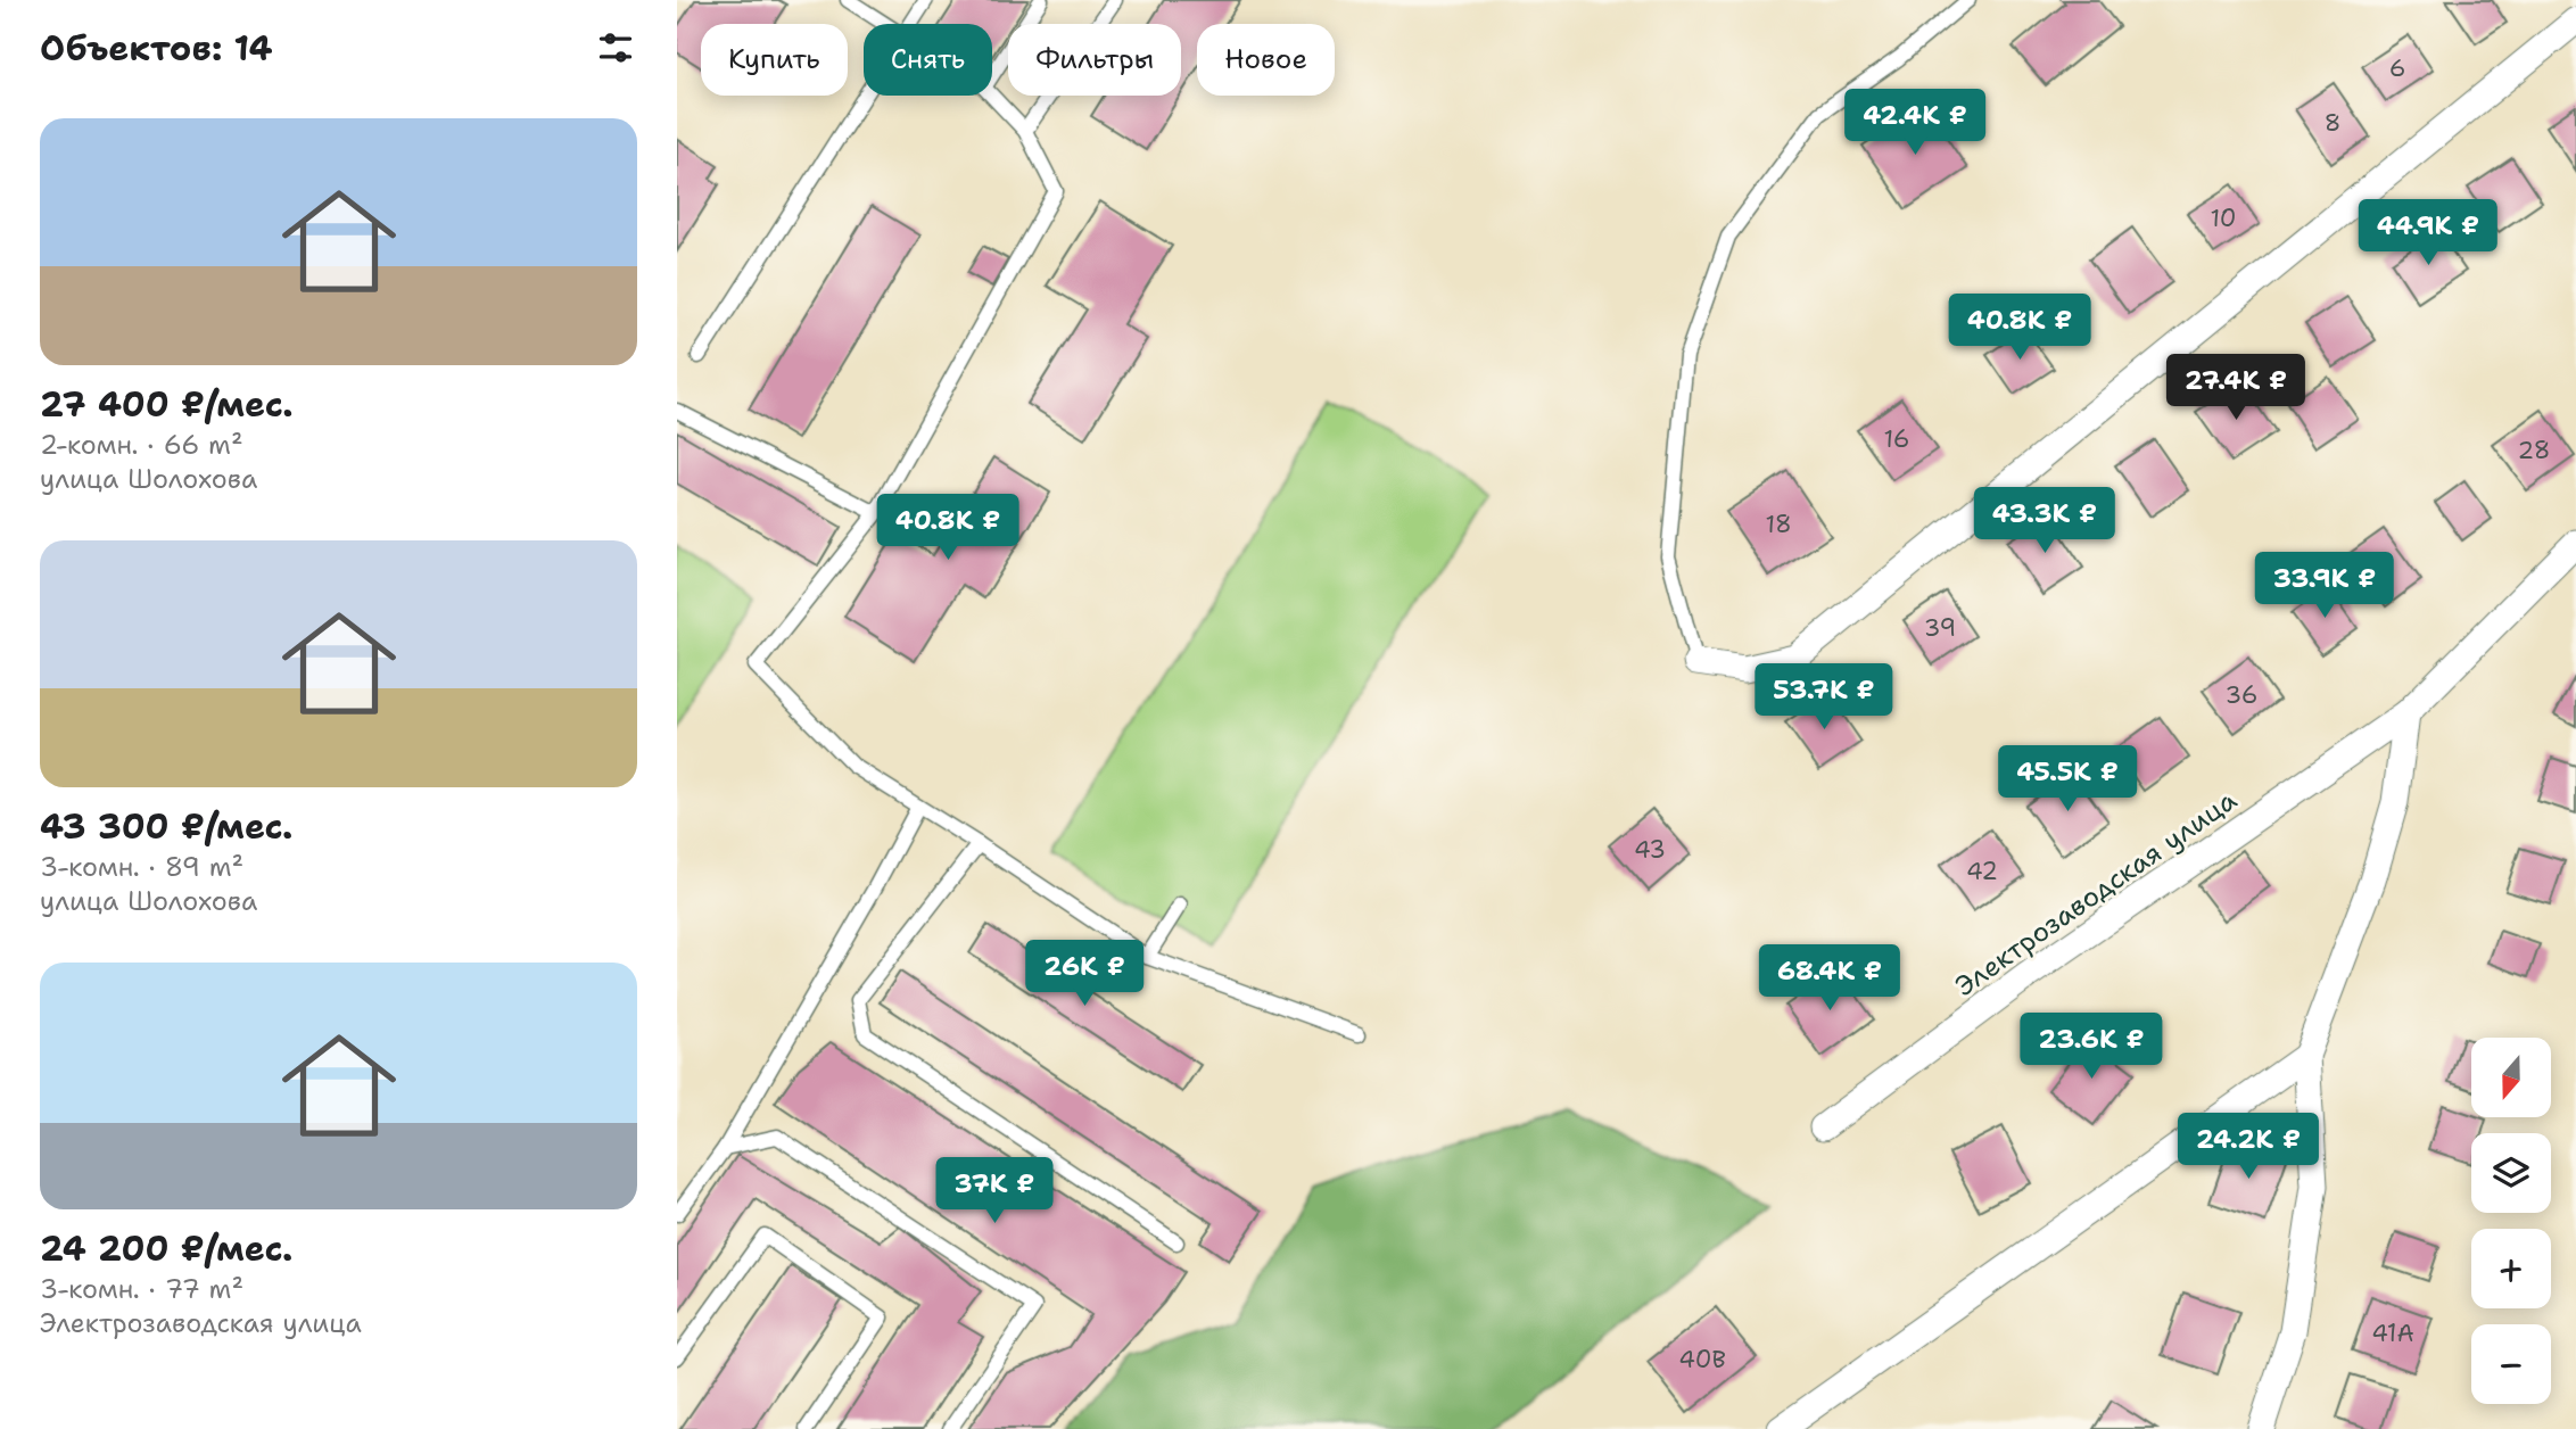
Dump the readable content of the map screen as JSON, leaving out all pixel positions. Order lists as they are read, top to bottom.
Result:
{
  "streets": {
    "street": ["Электрозаводская улица"]
  },
  "house_numbers": [
    "6",
    "8",
    "10",
    "16",
    "28",
    "18",
    "39",
    "36",
    "43",
    "42",
    "41А",
    "40В"
  ],
  "north": "bottom",
  "page": {
    "heading": "Объектов: 14",
    "chip": [
      "Купить",
      "Снять",
      "Фильтры",
      "Новое"
    ],
    "price": [
      "42.4K ₽",
      "44.9K ₽",
      "40.8K ₽",
      "27.4K ₽",
      "43.3K ₽",
      "40.8K ₽",
      "33.9K ₽",
      "53.7K ₽",
      "45.5K ₽",
      "26K ₽",
      "68.4K ₽",
      "23.6K ₽",
      "24.2K ₽",
      "37K ₽"
    ],
    "list": [
      {
        "name": "27 400 ₽/мес.",
        "note": "2-комн. · 66 m² · улица Шолохова"
      },
      {
        "name": "43 300 ₽/мес.",
        "note": "3-комн. · 89 m² · улица Шолохова"
      },
      {
        "name": "24 200 ₽/мес.",
        "note": "3-комн. · 77 m² · Электрозаводская улица"
      }
    ],
    "map_buttons": ["+", "−"]
  }
}
